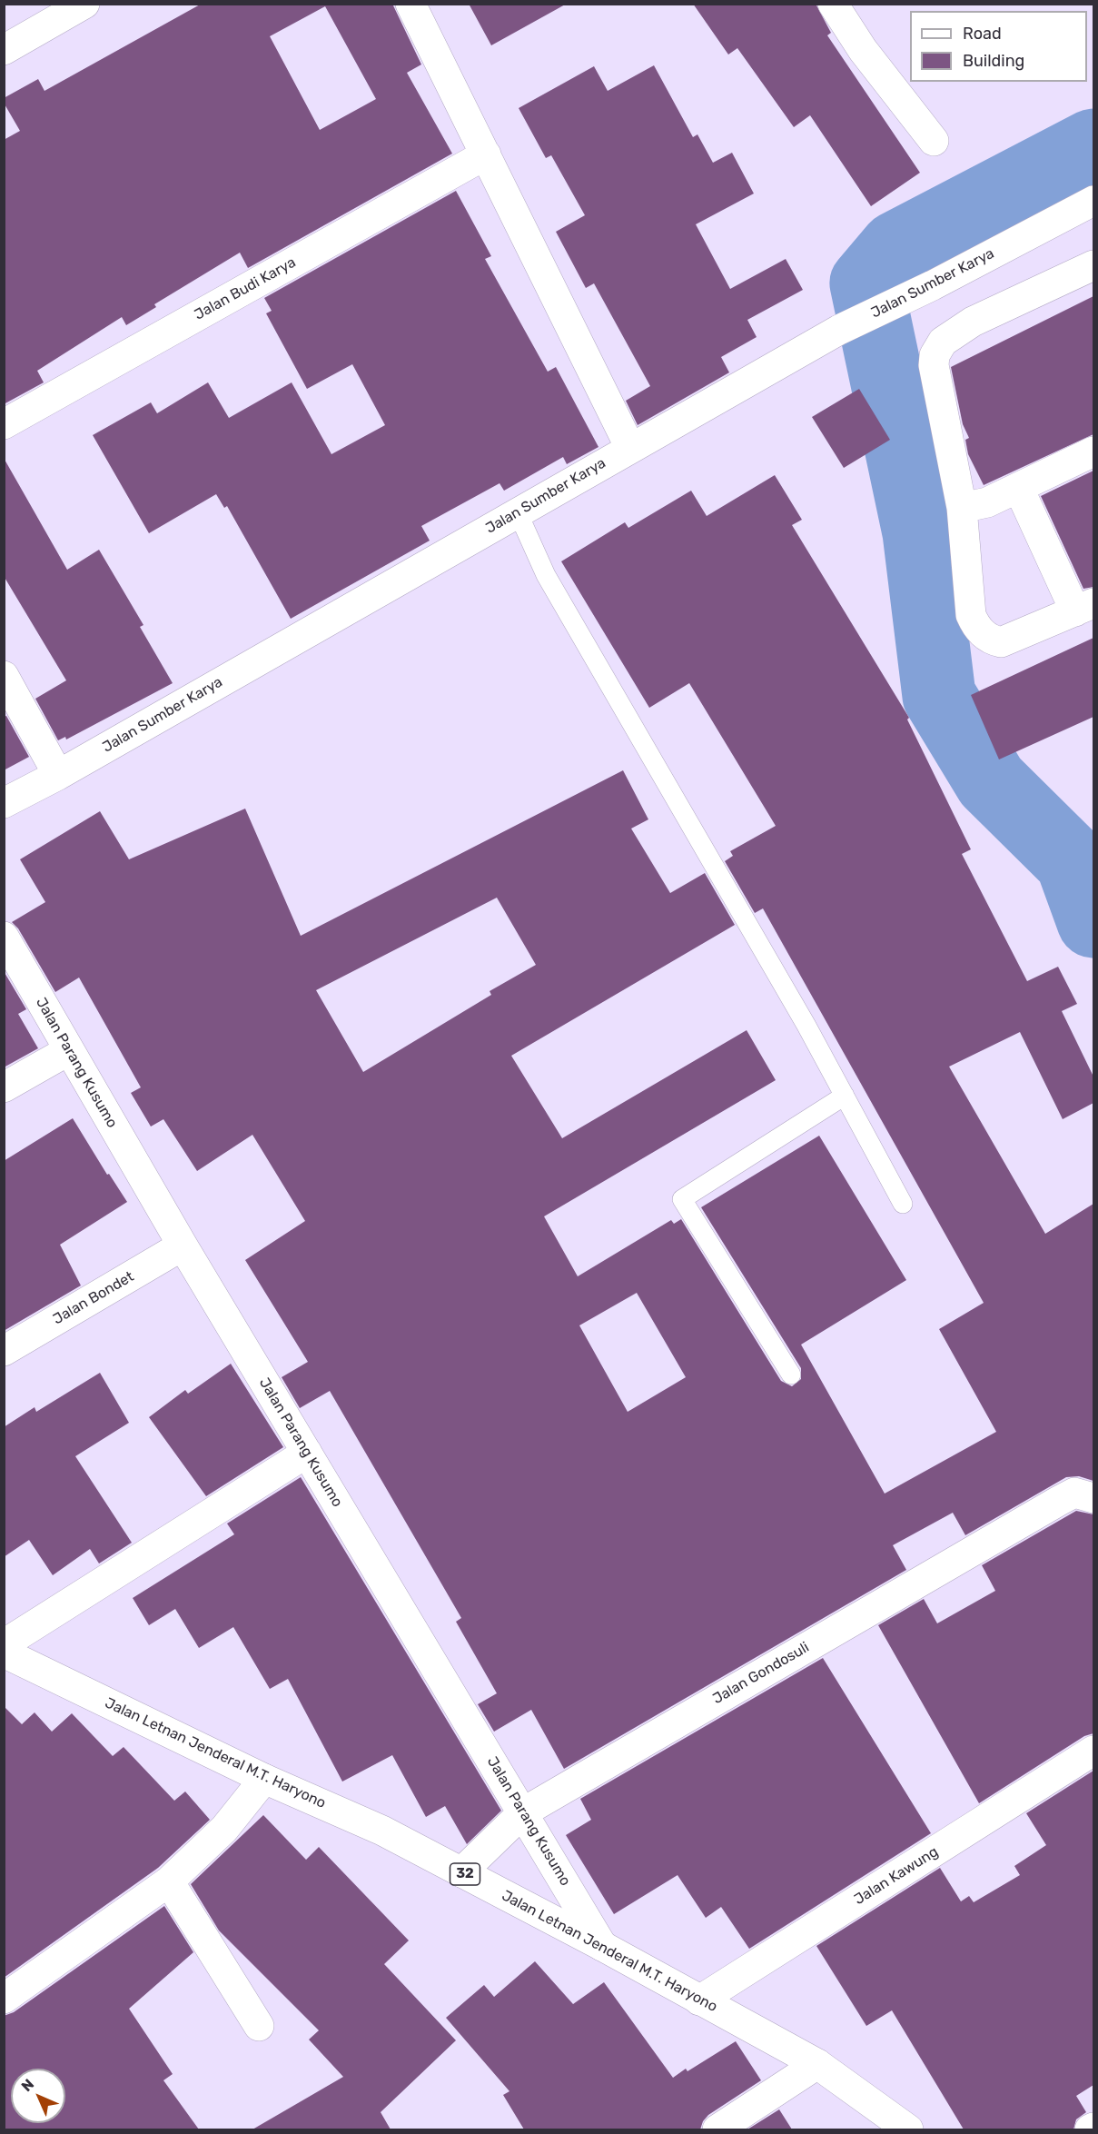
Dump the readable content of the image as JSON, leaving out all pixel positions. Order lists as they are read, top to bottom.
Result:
{
  "streets": {
    "main road": [
      "Jalan Sumber Karya",
      "Jalan Budi Karya",
      "Jalan Parang Kusumo",
      "Jalan Bondet",
      "Jalan Gondosuli",
      "Jalan Letnan Jenderal M.T. Haryono",
      "32",
      "Jalan Kawung"
    ]
  },
  "crossings": [
    ["Jalan Parang Kusumo", "Jalan Bondet"],
    ["Jalan Parang Kusumo", "Jalan Gondosuli"],
    ["Jalan Parang Kusumo", "Jalan Letnan Jenderal M.T. Haryono"],
    ["Jalan Gondosuli", "Jalan Letnan Jenderal M.T. Haryono"],
    ["Jalan Letnan Jenderal M.T. Haryono", "Jalan Kawung"]
  ],
  "legend": ["Road", "Building"],
  "north": "top left"
}
